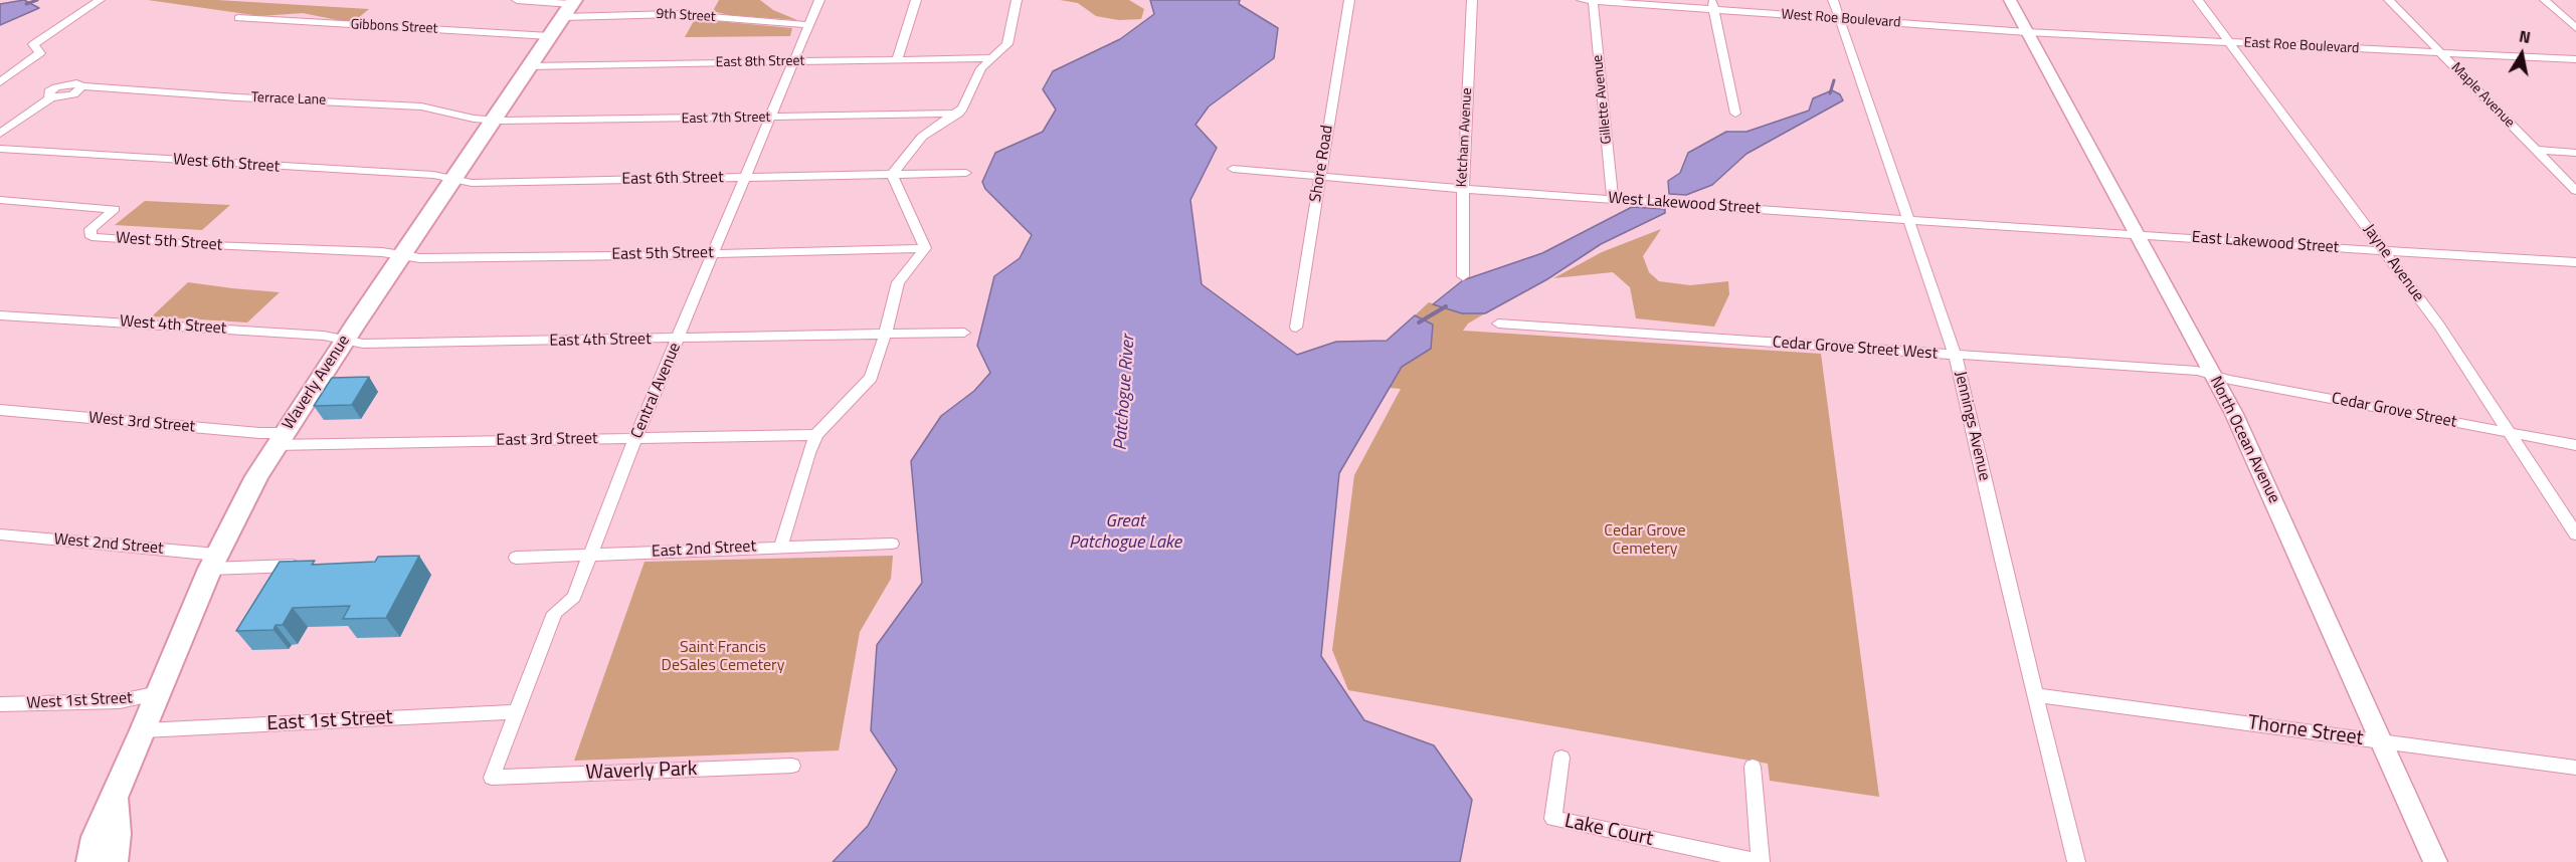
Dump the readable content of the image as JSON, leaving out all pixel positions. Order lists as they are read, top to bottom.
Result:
{
  "streets": {
    "main road": ["Waverly Avenue"],
    "street": [
      "9th Street",
      "West Roe Boulevard",
      "Gibbons Street",
      "East Roe Boulevard",
      "East 8th Street",
      "Maple Avenue",
      "Terrace Lane",
      "Gillette Avenue",
      "East 7th Street",
      "Ketcham Avenue",
      "West 6th Street",
      "Shore Road",
      "East 6th Street",
      "West Lakewood Street",
      "West 5th Street",
      "East Lakewood Street",
      "East 5th Street",
      "Jayne Avenue",
      "West 4th Street",
      "East 4th Street",
      "Cedar Grove Street West",
      "Central Avenue",
      "Cedar Grove Street",
      "West 3rd Street",
      "Jennings Avenue",
      "East 3rd Street",
      "North Ocean Avenue",
      "West 2nd Street",
      "East 2nd Street",
      "West 1st Street",
      "East 1st Street",
      "Thorne Street",
      "Waverly Park",
      "Lake Court"
    ]
  },
  "crossings": [
    ["9th Street", "Waverly Avenue"],
    ["9th Street", "Central Avenue"],
    ["West Roe Boulevard", "East Roe Boulevard"],
    ["West Roe Boulevard", "Gillette Avenue"],
    ["West Roe Boulevard", "Jennings Avenue"],
    ["West Roe Boulevard", "North Ocean Avenue"],
    ["Gibbons Street", "Waverly Avenue"],
    ["East Roe Boulevard", "Maple Avenue"],
    ["East Roe Boulevard", "Jayne Avenue"],
    ["East Roe Boulevard", "North Ocean Avenue"],
    ["East 8th Street", "Waverly Avenue"],
    ["East 8th Street", "Central Avenue"],
    ["Terrace Lane", "East 7th Street"],
    ["Terrace Lane", "Waverly Avenue"],
    ["Gillette Avenue", "West Lakewood Street"],
    ["East 7th Street", "Waverly Avenue"],
    ["East 7th Street", "Central Avenue"],
    ["Ketcham Avenue", "West Lakewood Street"],
    ["West 6th Street", "East 6th Street"],
    ["West 6th Street", "Waverly Avenue"],
    ["Shore Road", "West Lakewood Street"],
    ["East 6th Street", "Waverly Avenue"],
    ["East 6th Street", "Central Avenue"],
    ["West Lakewood Street", "East Lakewood Street"],
    ["West Lakewood Street", "Jennings Avenue"],
    ["West Lakewood Street", "North Ocean Avenue"],
    ["West 5th Street", "East 5th Street"],
    ["West 5th Street", "Waverly Avenue"],
    ["East Lakewood Street", "Jayne Avenue"],
    ["East Lakewood Street", "North Ocean Avenue"],
    ["East 5th Street", "Waverly Avenue"],
    ["East 5th Street", "Central Avenue"],
    ["Jayne Avenue", "Cedar Grove Street"],
    ["West 4th Street", "East 4th Street"],
    ["West 4th Street", "Waverly Avenue"],
    ["East 4th Street", "Waverly Avenue"],
    ["East 4th Street", "Central Avenue"],
    ["Cedar Grove Street West", "Cedar Grove Street"],
    ["Cedar Grove Street West", "Jennings Avenue"],
    ["Cedar Grove Street West", "North Ocean Avenue"],
    ["Waverly Avenue", "West 3rd Street"],
    ["Waverly Avenue", "East 3rd Street"],
    ["Waverly Avenue", "West 2nd Street"],
    ["Waverly Avenue", "West 1st Street"],
    ["Waverly Avenue", "East 1st Street"],
    ["Central Avenue", "East 3rd Street"],
    ["Central Avenue", "East 2nd Street"],
    ["Central Avenue", "East 1st Street"],
    ["Central Avenue", "Waverly Park"],
    ["Cedar Grove Street", "North Ocean Avenue"],
    ["West 3rd Street", "East 3rd Street"],
    ["Jennings Avenue", "Thorne Street"],
    ["North Ocean Avenue", "Thorne Street"]
  ],
  "water": ["Patchogue River", "Great Patchogue Lake"],
  "parks": ["Cedar Grove Cemetery", "Saint Francis DeSales Cemetery"],
  "north": "top"
}
